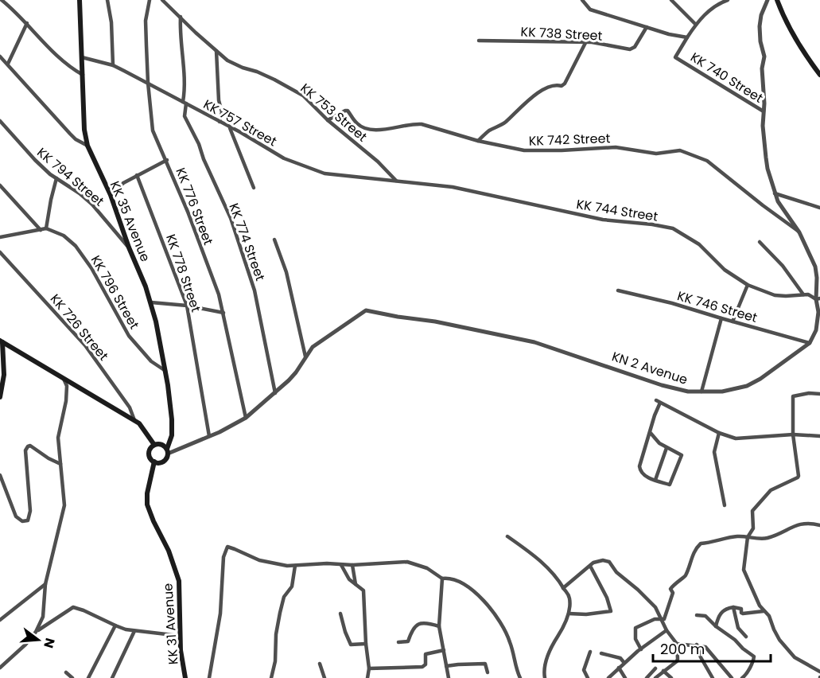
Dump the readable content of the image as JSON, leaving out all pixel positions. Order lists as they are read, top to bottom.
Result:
{
  "streets": {
    "main road": ["KK 35 Avenue", "KK 31 Avenue"],
    "street": [
      "KK 738 Street",
      "KK 740 Street",
      "KK 753 Street",
      "KK 757 Street",
      "KK 742 Street",
      "KK 794 Street",
      "KK 776 Street",
      "KK 744 Street",
      "KK 774 Street",
      "KK 778 Street",
      "KK 796 Street",
      "KK 746 Street",
      "KK 726 Street",
      "KN 2 Avenue"
    ]
  },
  "crossings": [
    ["KK 753 Street", "KK 757 Street"],
    ["KK 753 Street", "KK 742 Street"],
    ["KK 753 Street", "KK 744 Street"],
    ["KK 753 Street", "KK 774 Street"],
    ["KK 757 Street", "KK 776 Street"],
    ["KK 757 Street", "KK 744 Street"],
    ["KK 757 Street", "KK 35 Avenue"],
    ["KK 757 Street", "KK 774 Street"],
    ["KK 794 Street", "KK 35 Avenue"],
    ["KK 776 Street", "KN 2 Avenue"],
    ["KK 35 Avenue", "KK 796 Street"],
    ["KK 35 Avenue", "KN 2 Avenue"],
    ["KK 35 Avenue", "KK 31 Avenue"],
    ["KK 774 Street", "KN 2 Avenue"],
    ["KK 778 Street", "KN 2 Avenue"],
    ["KK 746 Street", "KN 2 Avenue"],
    ["KN 2 Avenue", "KK 31 Avenue"]
  ],
  "scale_bar": "200 m",
  "north": "right"
}
